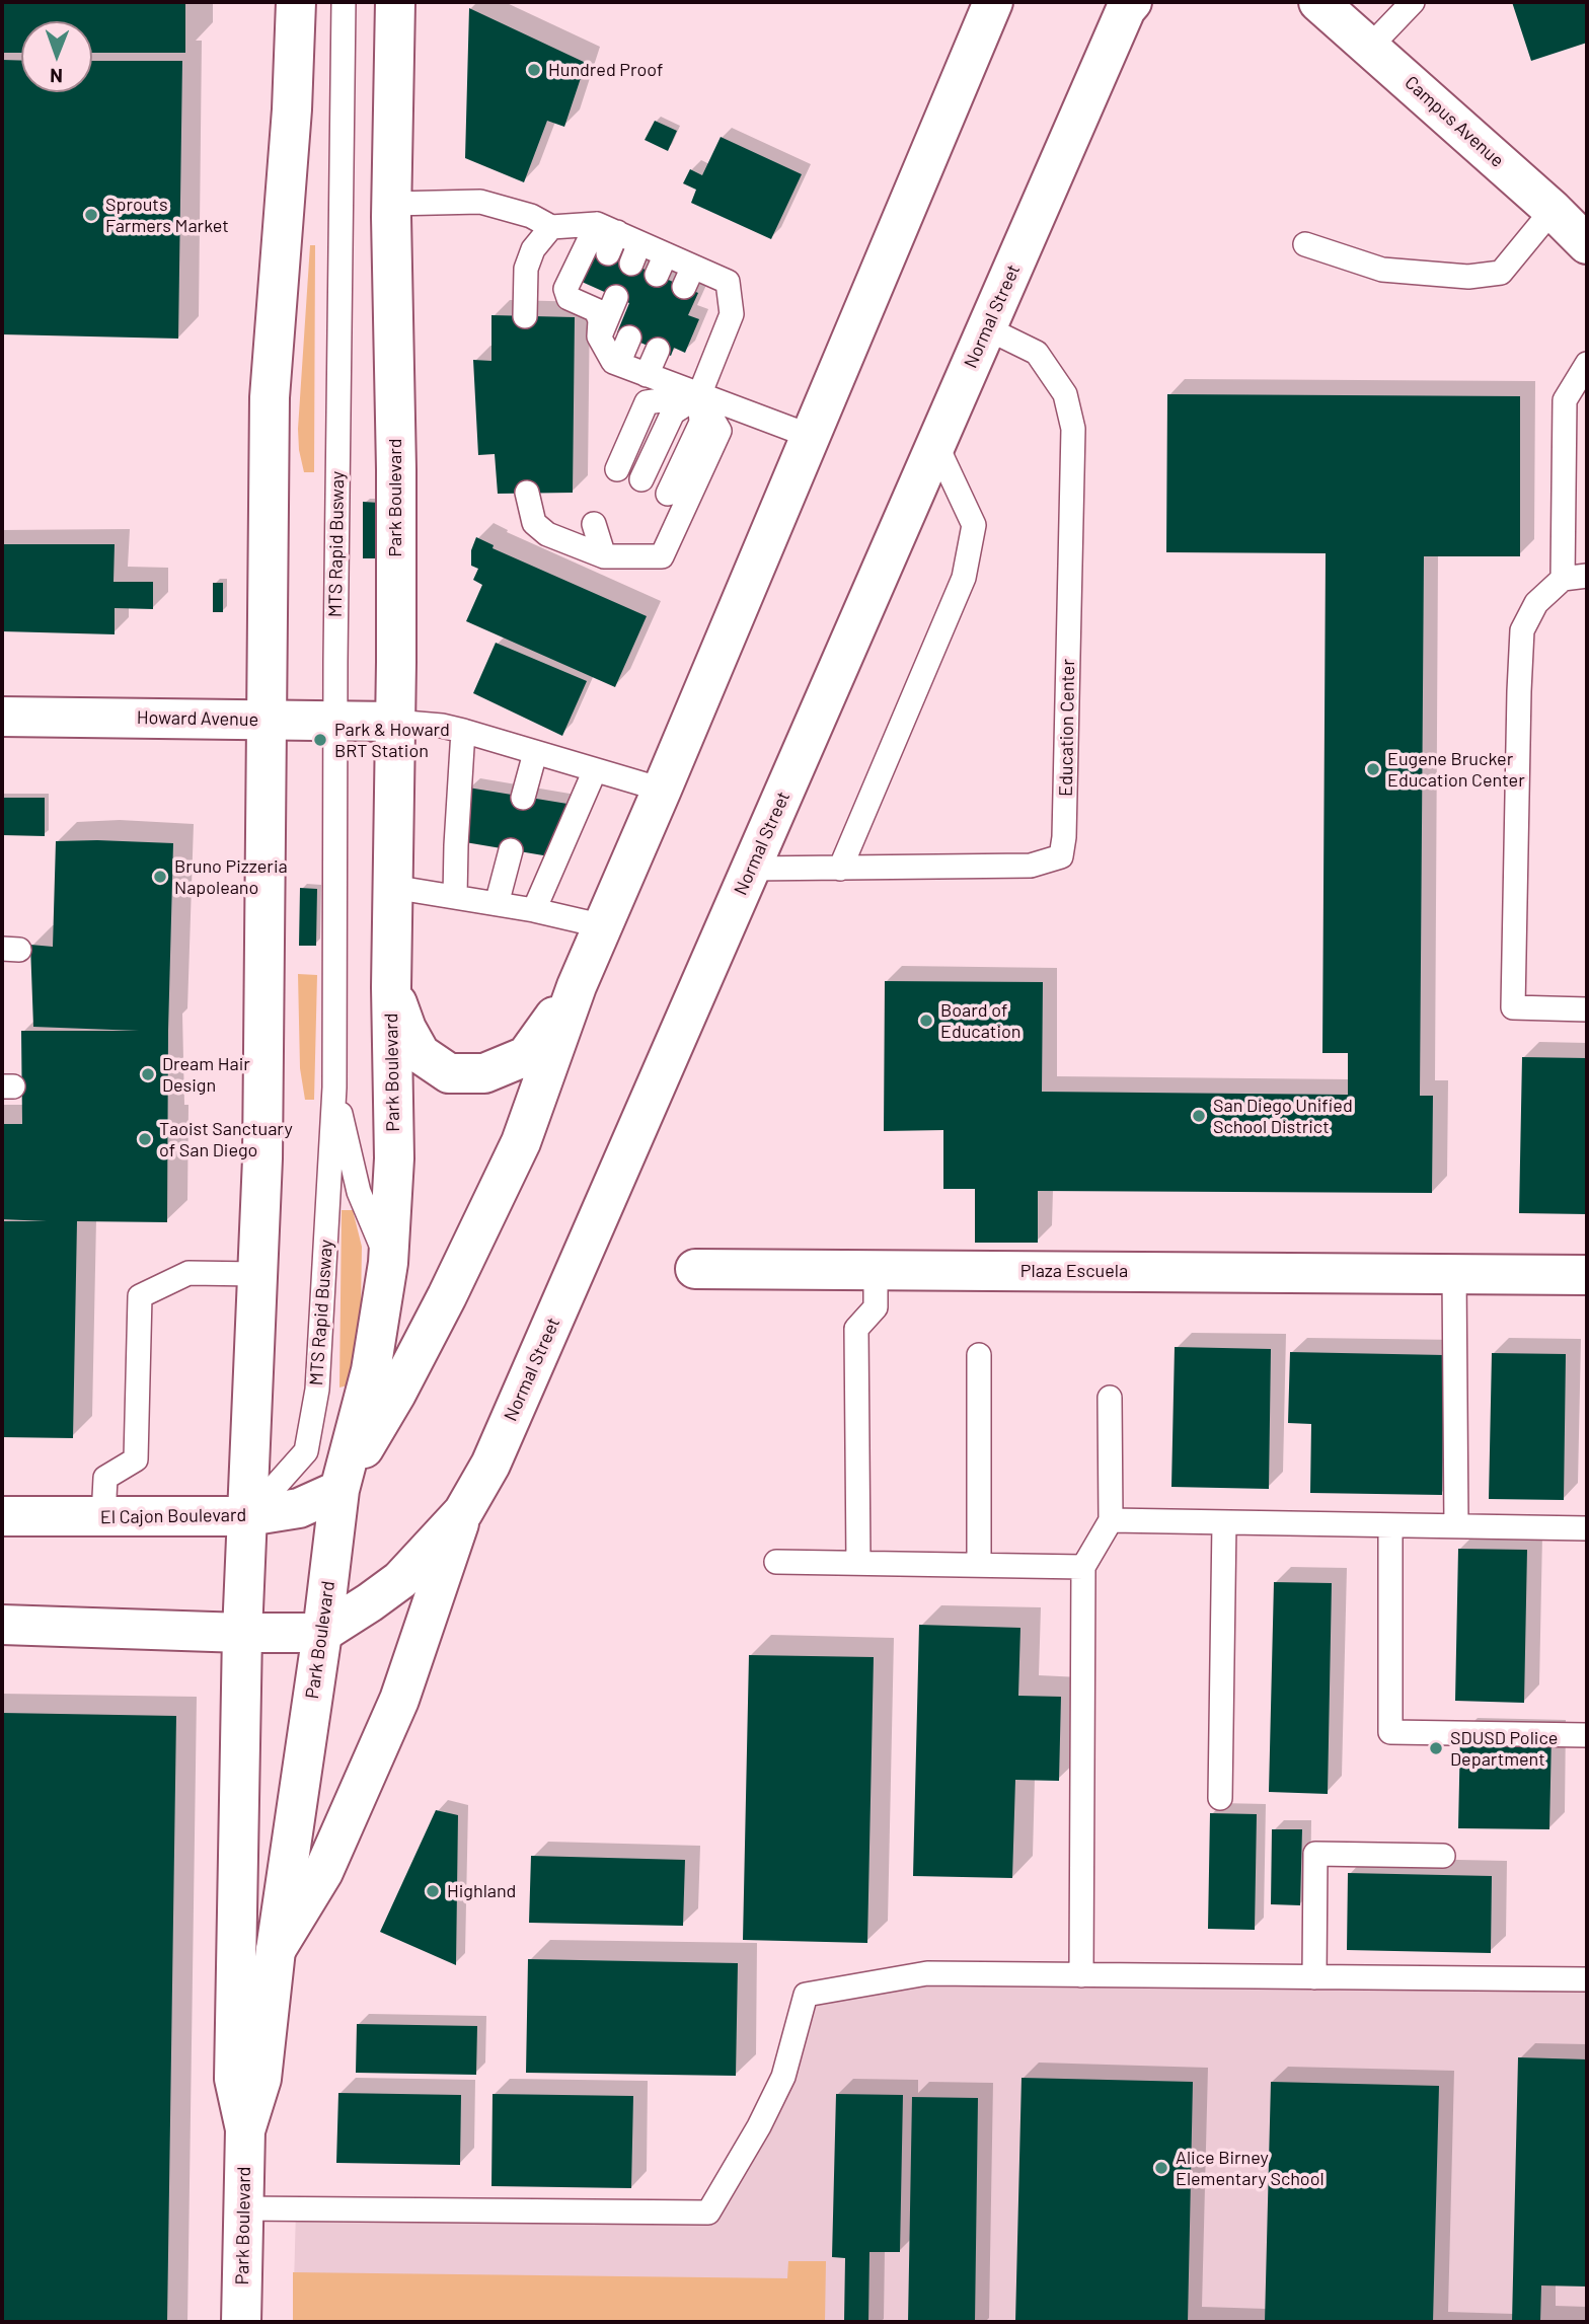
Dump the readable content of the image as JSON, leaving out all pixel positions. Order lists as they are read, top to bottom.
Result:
{
  "streets": {
    "main road": [
      "Campus Avenue",
      "Normal Street",
      "Park Boulevard",
      "Howard Avenue",
      "Plaza Escuela",
      "El Cajon Boulevard"
    ],
    "lane": ["MTS Rapid Busway", "Education Center"]
  },
  "crossings": [
    ["Normal Street", "Park Boulevard"],
    ["Normal Street", "Education Center"],
    ["Park Boulevard", "MTS Rapid Busway"],
    ["Park Boulevard", "Howard Avenue"],
    ["Park Boulevard", "El Cajon Boulevard"],
    ["MTS Rapid Busway", "Howard Avenue"],
    ["MTS Rapid Busway", "El Cajon Boulevard"]
  ],
  "places": [
    "Hundred Proof",
    "Sprouts Farmers Market",
    "Park & Howard BRT Station",
    "Eugene Brucker Education Center",
    "Bruno Pizzeria Napoleano",
    "Board of Education",
    "Dream Hair Design",
    "San Diego Unified School District",
    "Taoist Sanctuary of San Diego",
    "SDUSD Police Department",
    "Highland",
    "Alice Birney Elementary School"
  ],
  "north": "bottom"
}
